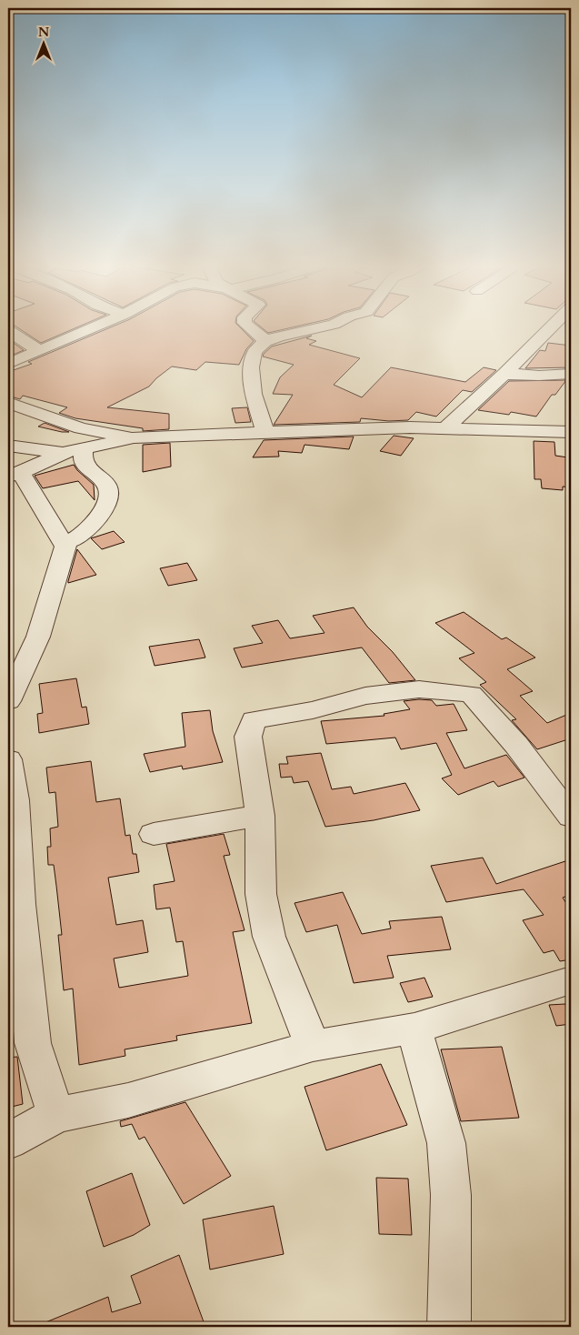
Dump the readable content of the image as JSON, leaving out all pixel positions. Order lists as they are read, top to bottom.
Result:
{
  "north": "top"
}
